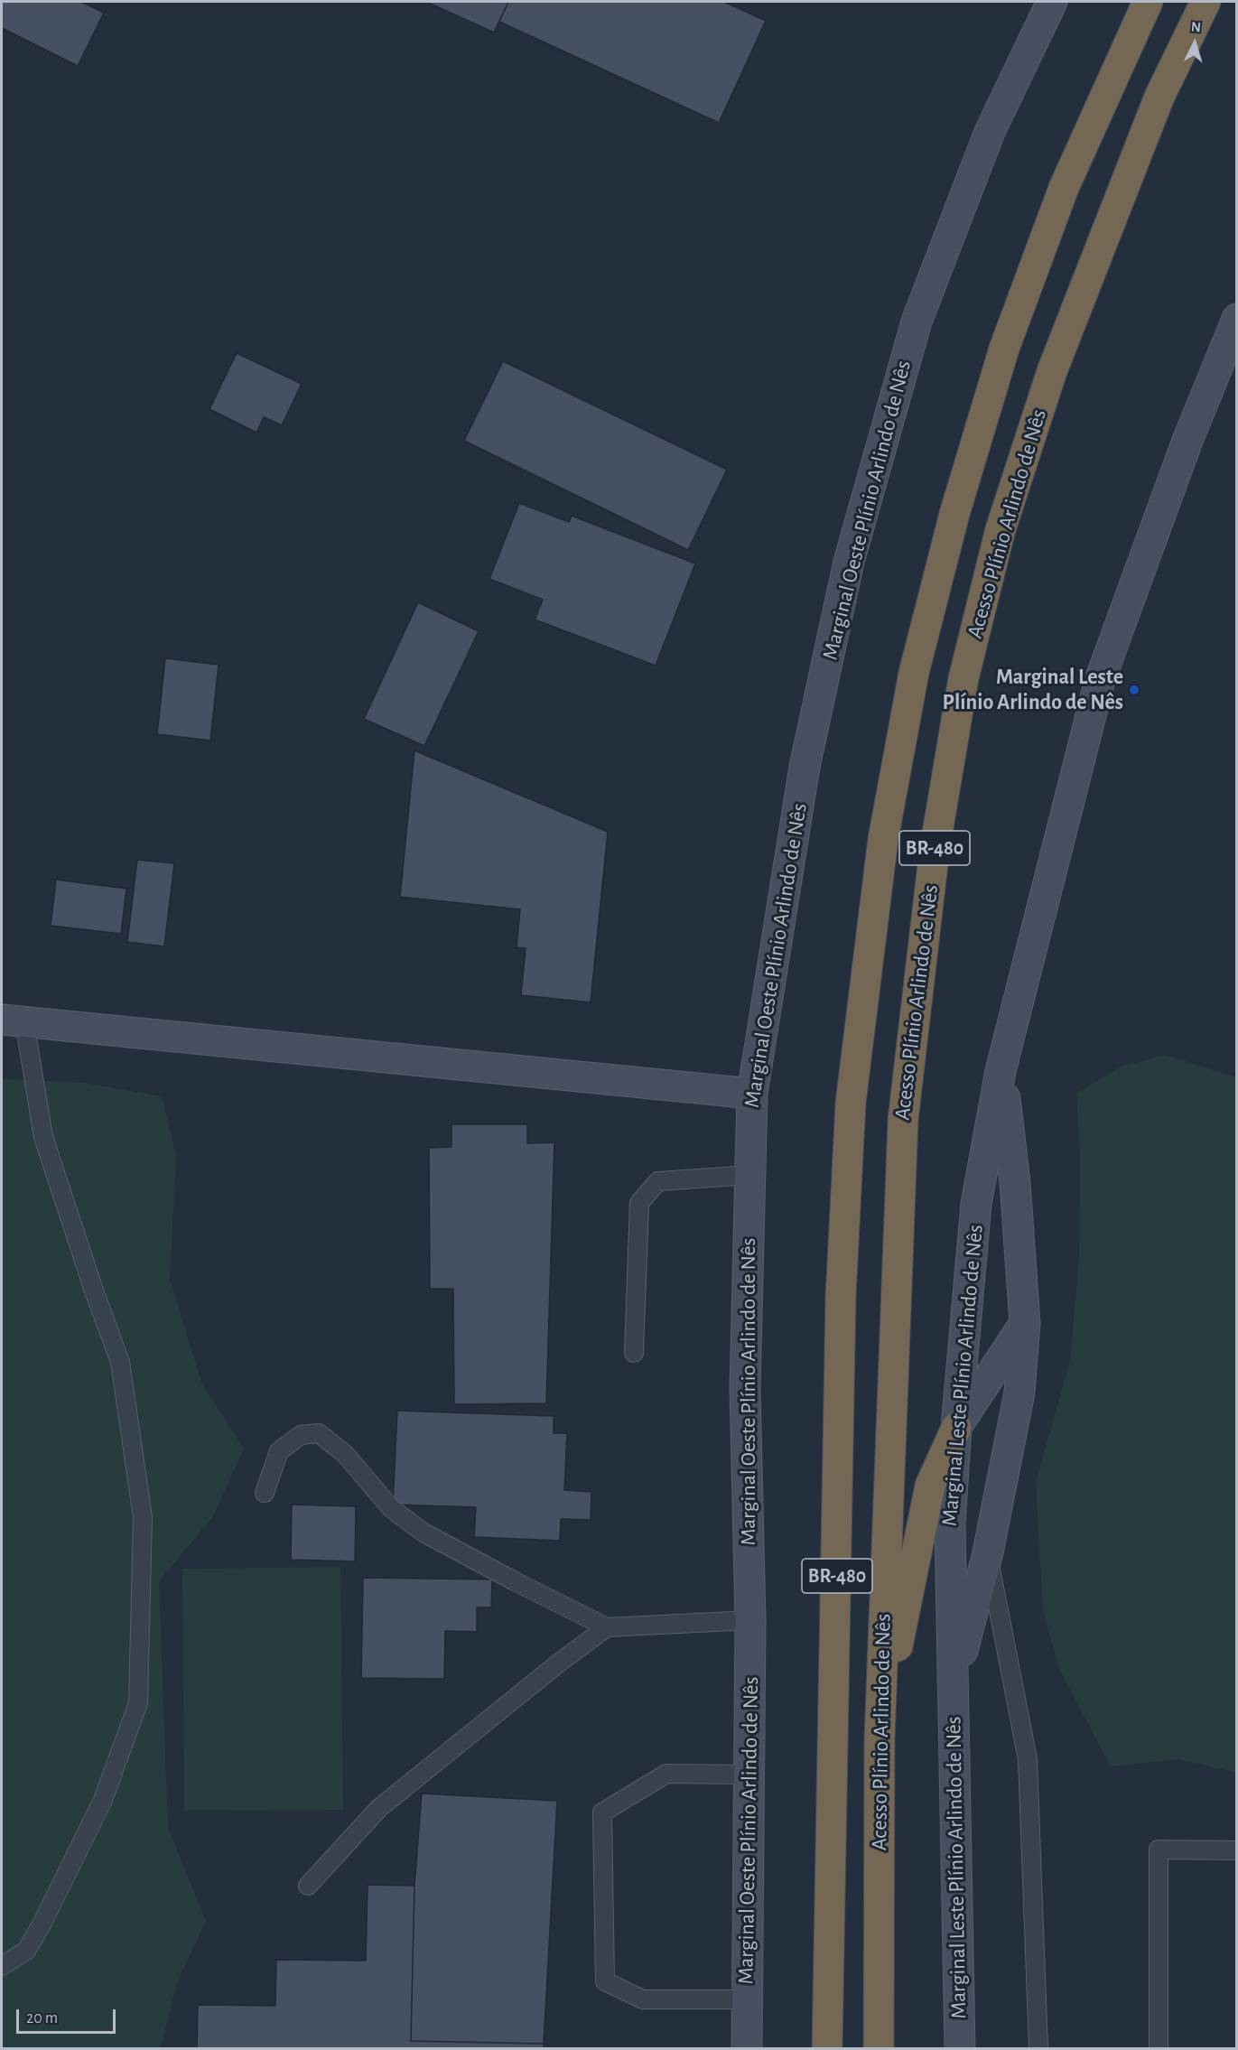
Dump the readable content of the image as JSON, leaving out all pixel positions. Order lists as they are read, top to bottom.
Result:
{
  "streets": {
    "highway": ["Acesso Plínio Arlindo de Nês", "BR-480"],
    "main road": ["Marginal Oeste Plínio Arlindo de Nês", "Marginal Leste Plínio Arlindo de Nês"]
  },
  "places": ["Marginal Leste Plínio Arlindo de Nês"],
  "scale_bar": "20 m",
  "north": "top"
}
